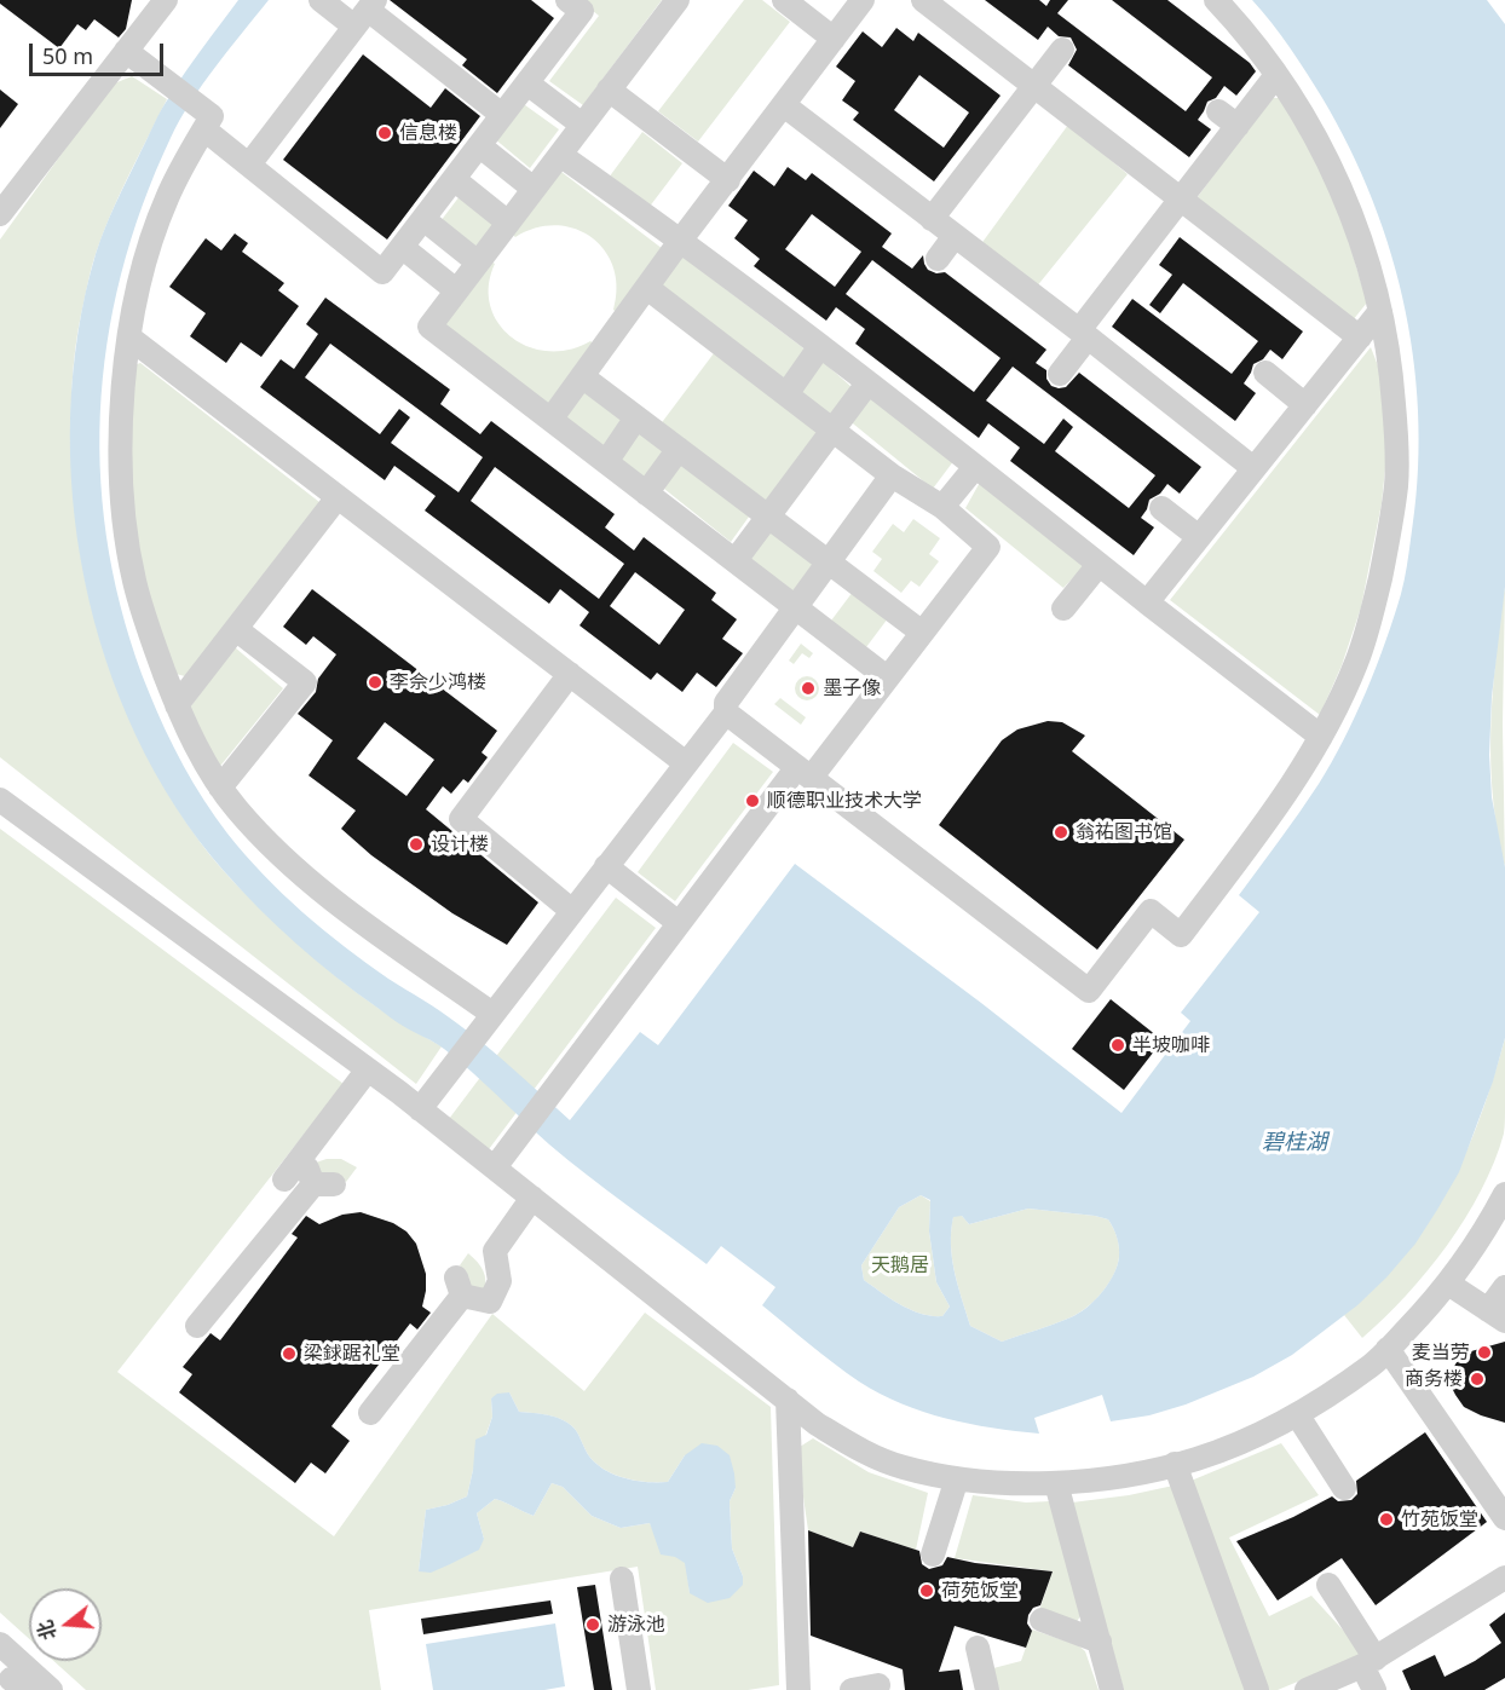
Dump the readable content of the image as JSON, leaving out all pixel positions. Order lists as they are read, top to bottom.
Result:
{
  "water": ["碧桂湖"],
  "parks": ["天鹅居"],
  "places": [
    "信息楼",
    "李佘少鸿楼",
    "墨子像",
    "顺德职业技术大学",
    "翁祐图书馆",
    "设计楼",
    "半坡咖啡",
    "麦当劳",
    "梁銶踞礼堂",
    "商务楼",
    "竹苑饭堂",
    "荷苑饭堂",
    "游泳池"
  ],
  "scale_bar": "50 m",
  "north": "left"
}
